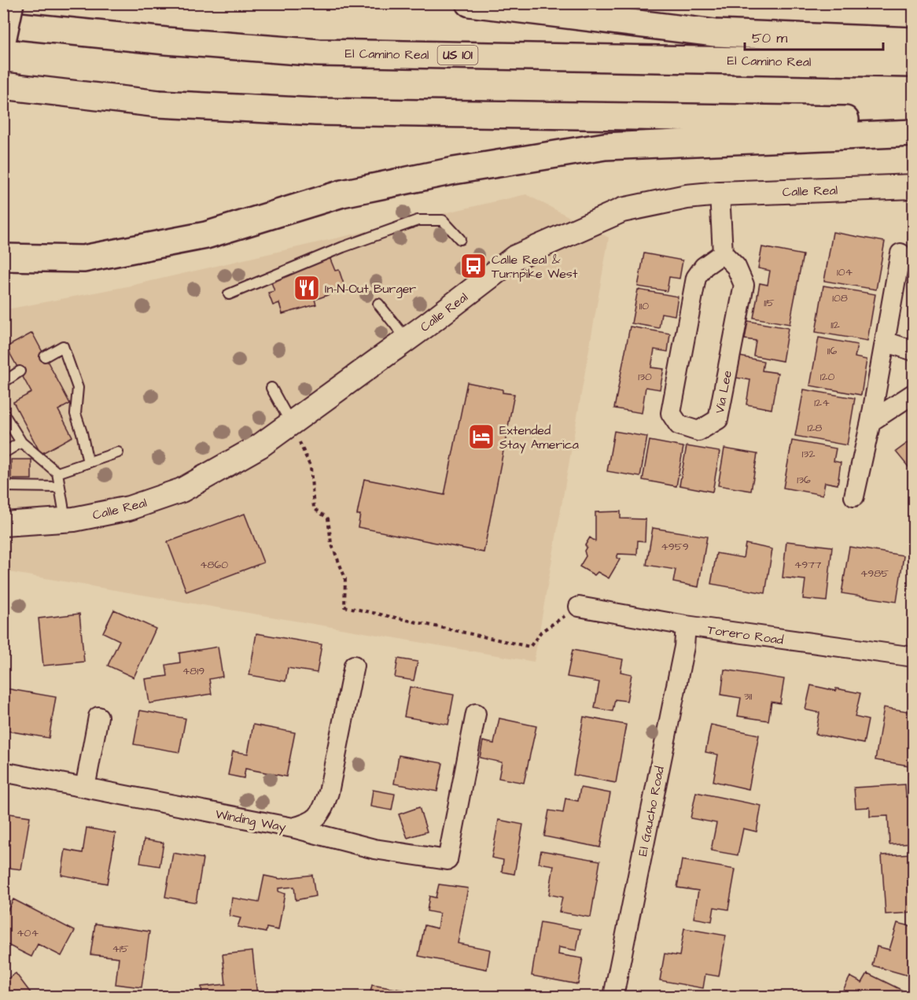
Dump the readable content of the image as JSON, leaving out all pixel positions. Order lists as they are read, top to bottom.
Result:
{
  "streets": {
    "main road": ["El Camino Real", "US 101"],
    "street": [
      "Calle Real",
      "Via Lee",
      "Torero Road",
      "El Gaucho Road",
      "Winding Way"
    ]
  },
  "crossings": [
    ["Torero Road", "El Gaucho Road"]
  ],
  "places": {
    "bus stop": ["Calle Real & Turnpike West"],
    "restaurant": ["In-N-Out Burger"],
    "hotel": ["Extended Stay America"]
  },
  "house_numbers": [
    "104",
    "108",
    "115",
    "110",
    "112",
    "116",
    "130",
    "120",
    "124",
    "128",
    "132",
    "136",
    "4959",
    "4860",
    "4977",
    "4985",
    "4819",
    "311",
    "404",
    "415"
  ],
  "scale_bar": "50 m"
}
